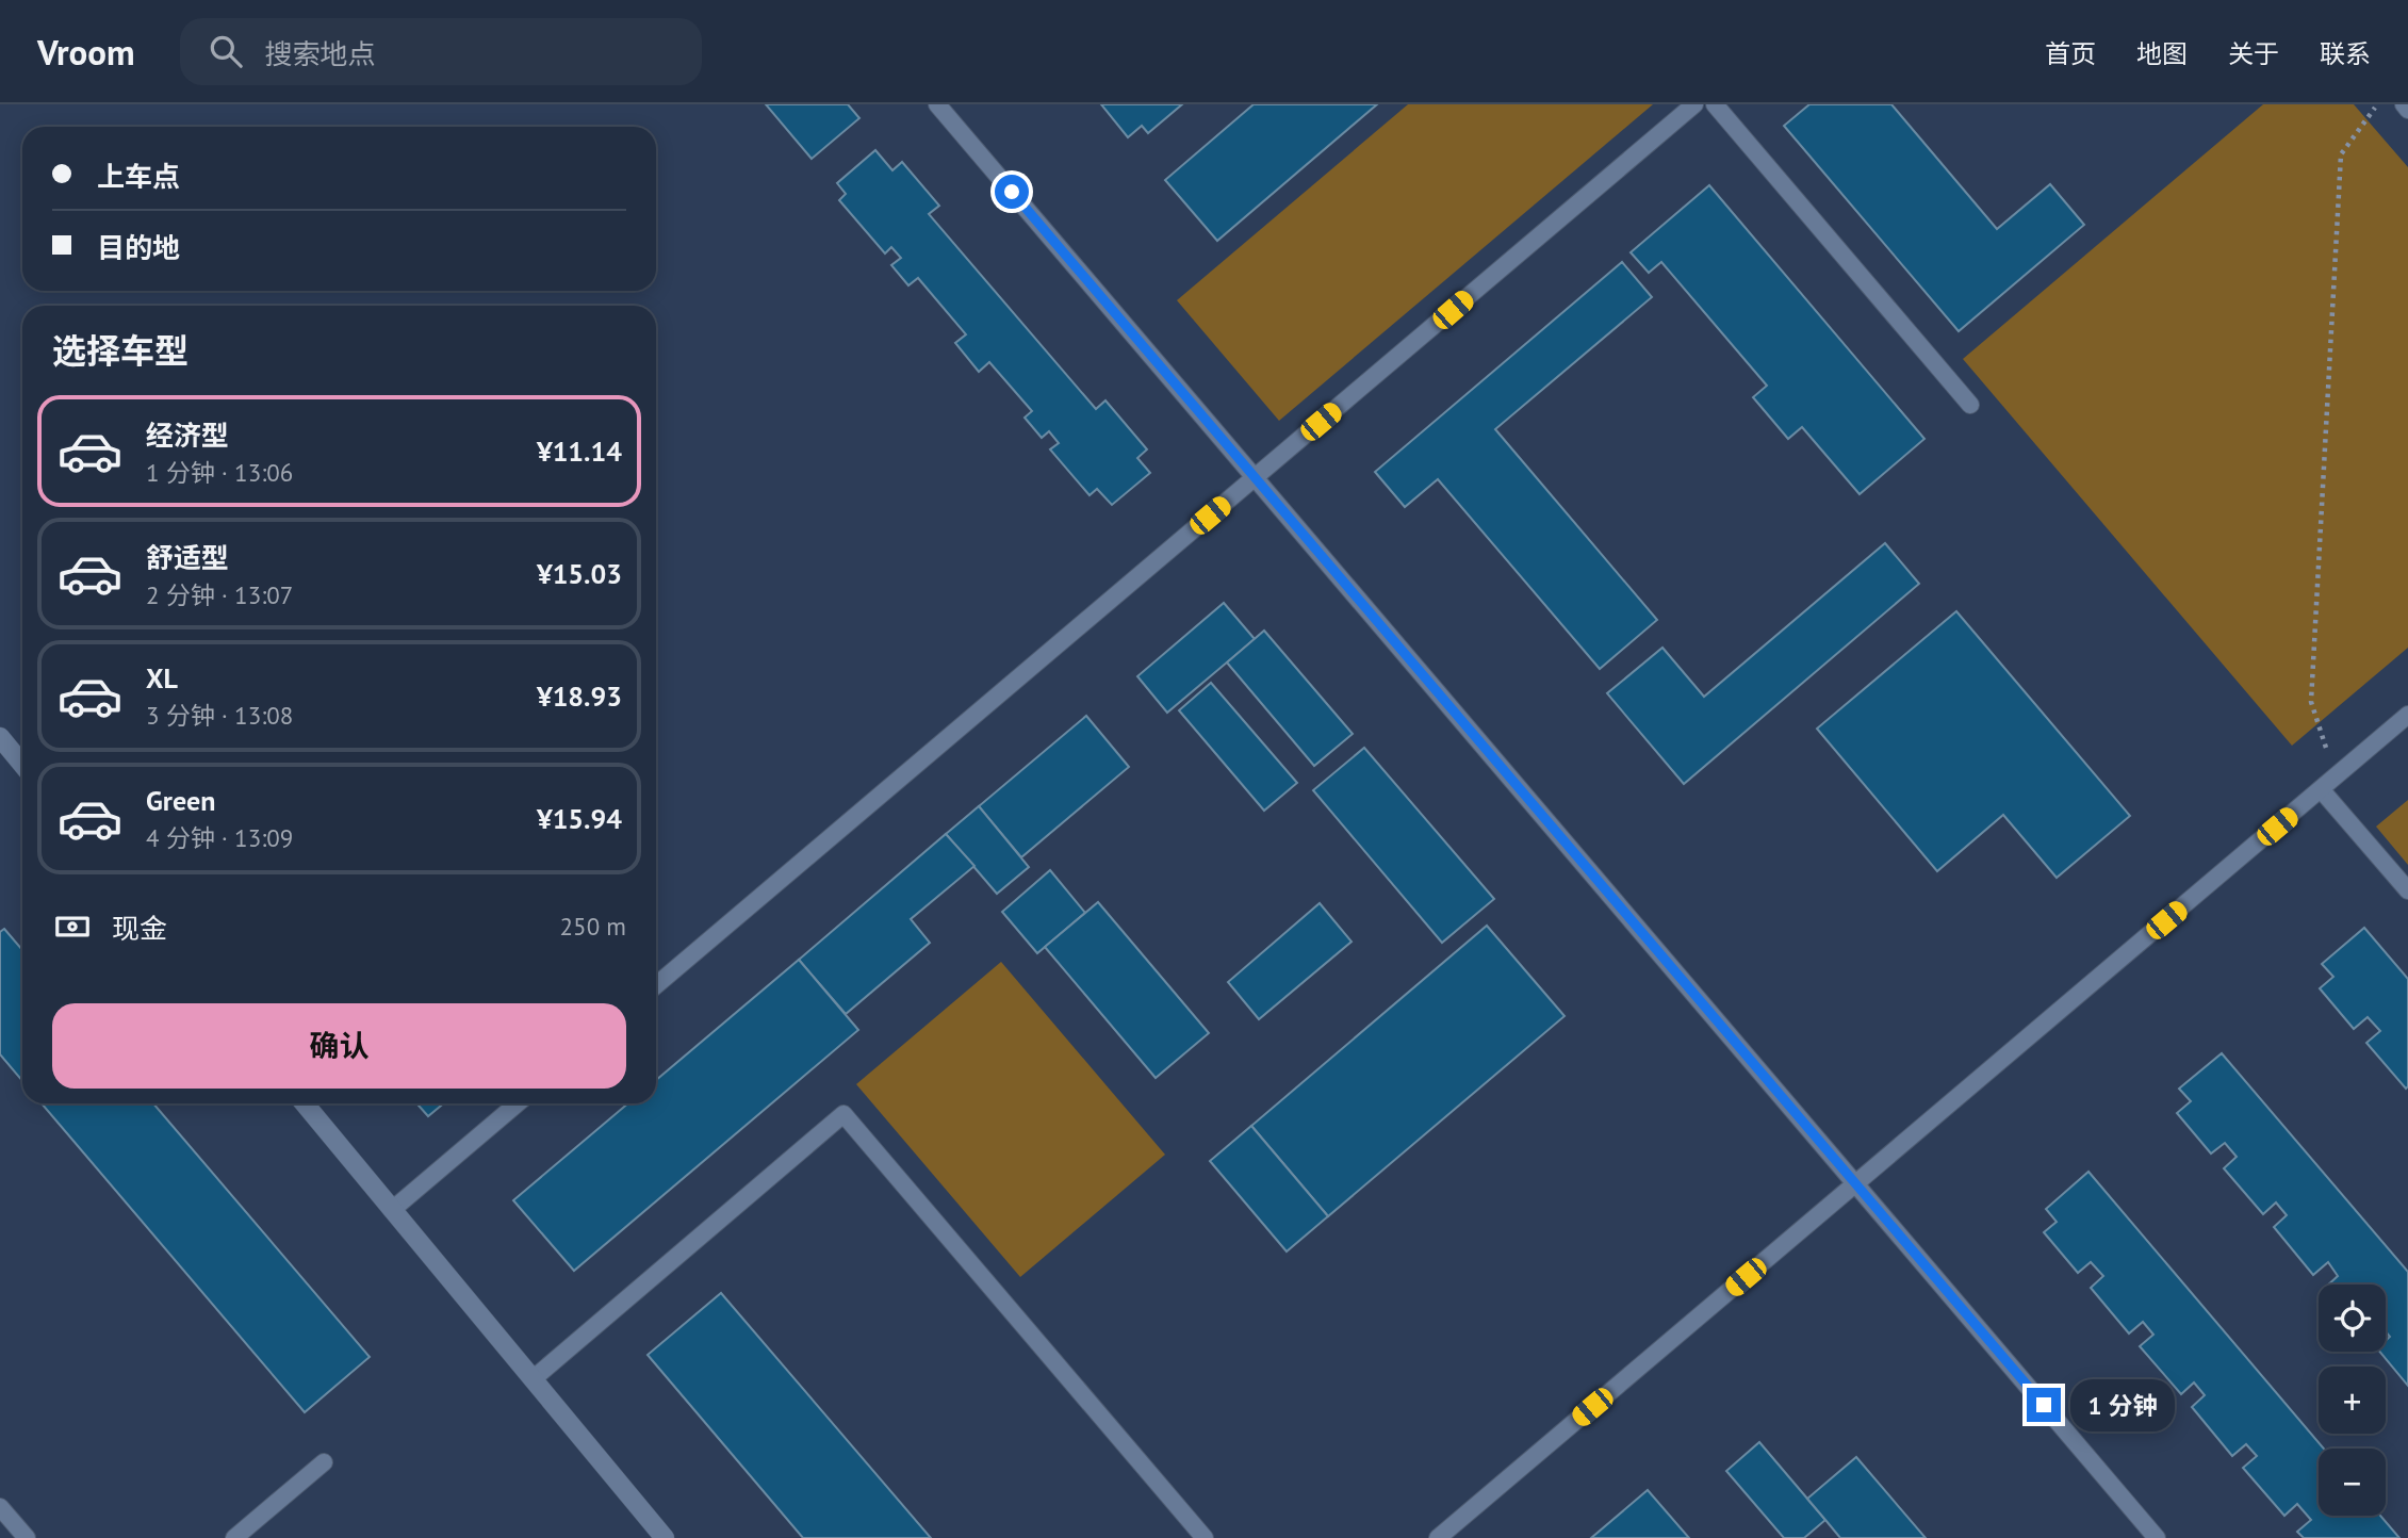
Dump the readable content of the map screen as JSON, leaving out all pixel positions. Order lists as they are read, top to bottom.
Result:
{
  "page": {
    "header": "Vroom",
    "search": "搜索地点",
    "nav": [
      "首页",
      "地图",
      "关于",
      "联系"
    ],
    "banner": ["上车点", "目的地"],
    "heading": "选择车型",
    "list": [
      {
        "name": "经济型",
        "note": "1 分钟 · 13:06",
        "value": "¥11.14"
      },
      {
        "name": "舒适型",
        "note": "2 分钟 · 13:07",
        "value": "¥15.03"
      },
      {
        "name": "XL",
        "note": "3 分钟 · 13:08",
        "value": "¥18.93"
      },
      {
        "name": "Green",
        "note": "4 分钟 · 13:09",
        "value": "¥15.94"
      }
    ],
    "pay": ["现金", "250 m"],
    "buttons": "确认",
    "map_buttons": ["+", "−"],
    "bubble": "1 分钟"
  }
}
